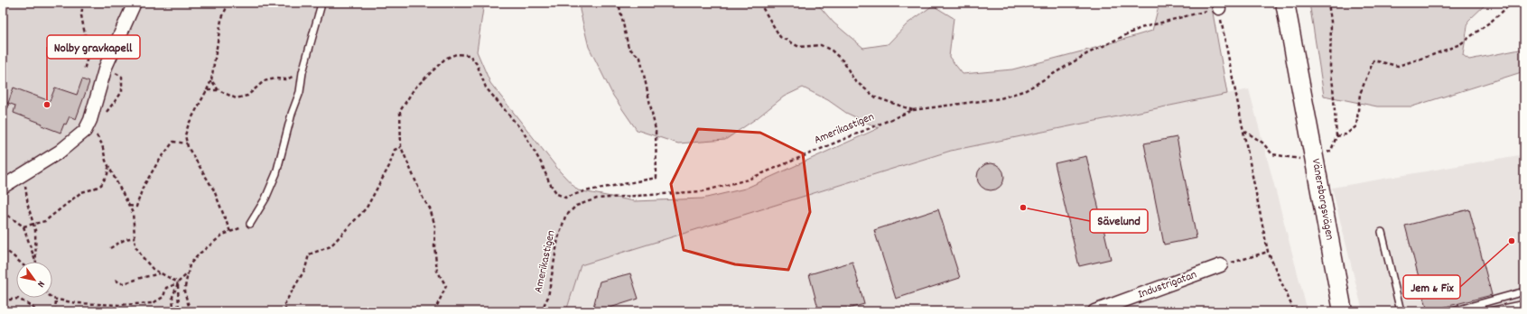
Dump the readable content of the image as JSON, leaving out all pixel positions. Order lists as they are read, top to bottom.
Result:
{
  "streets": {
    "main road": ["Vänersborgsvägen"],
    "street": ["Industrigatan"],
    "path": ["Amerikastigen"]
  },
  "places": ["Nolby gravkapell", "Sävelund", "Jem & Fix"],
  "north": "bottom right"
}
